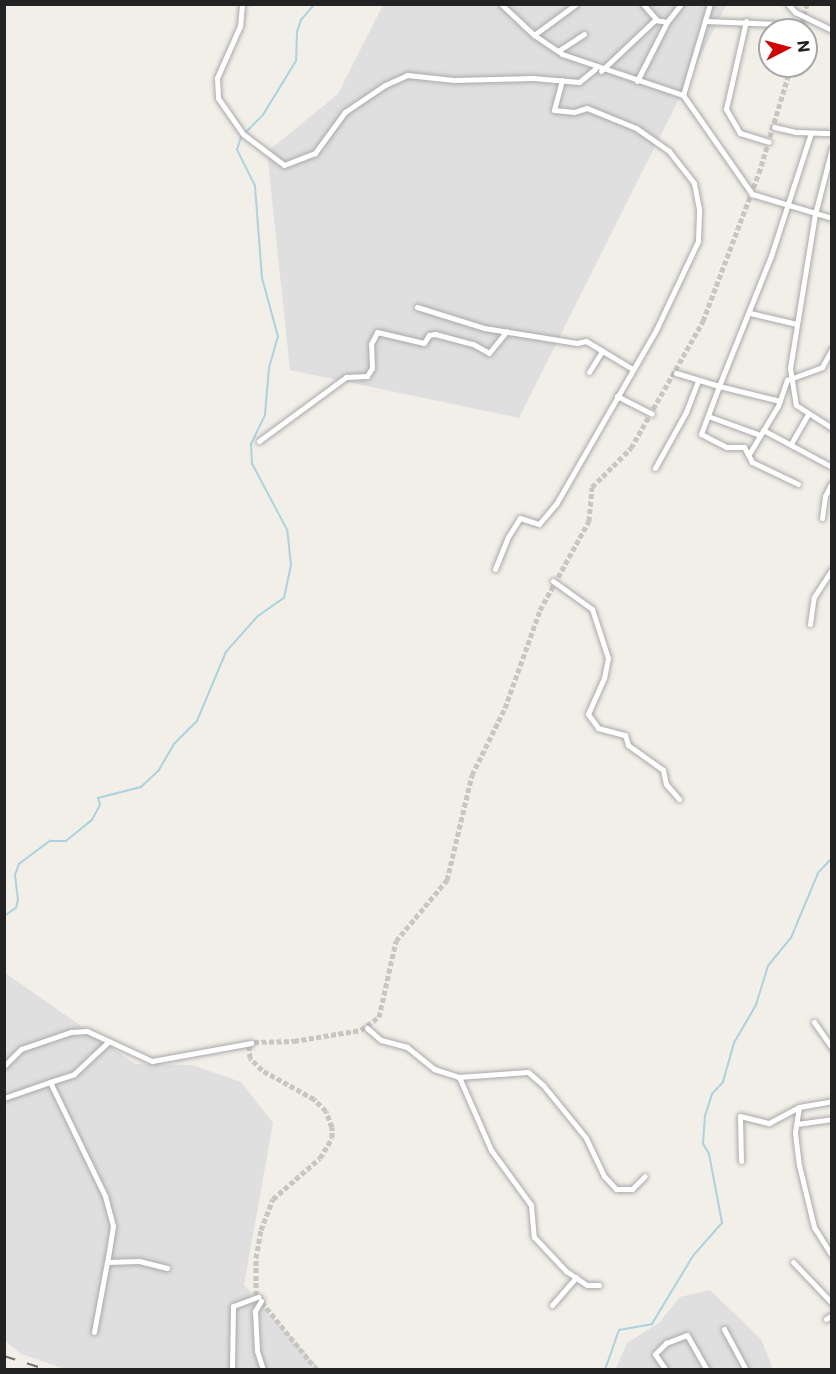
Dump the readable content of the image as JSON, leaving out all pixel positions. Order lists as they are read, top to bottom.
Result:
{
  "north": "right"
}
